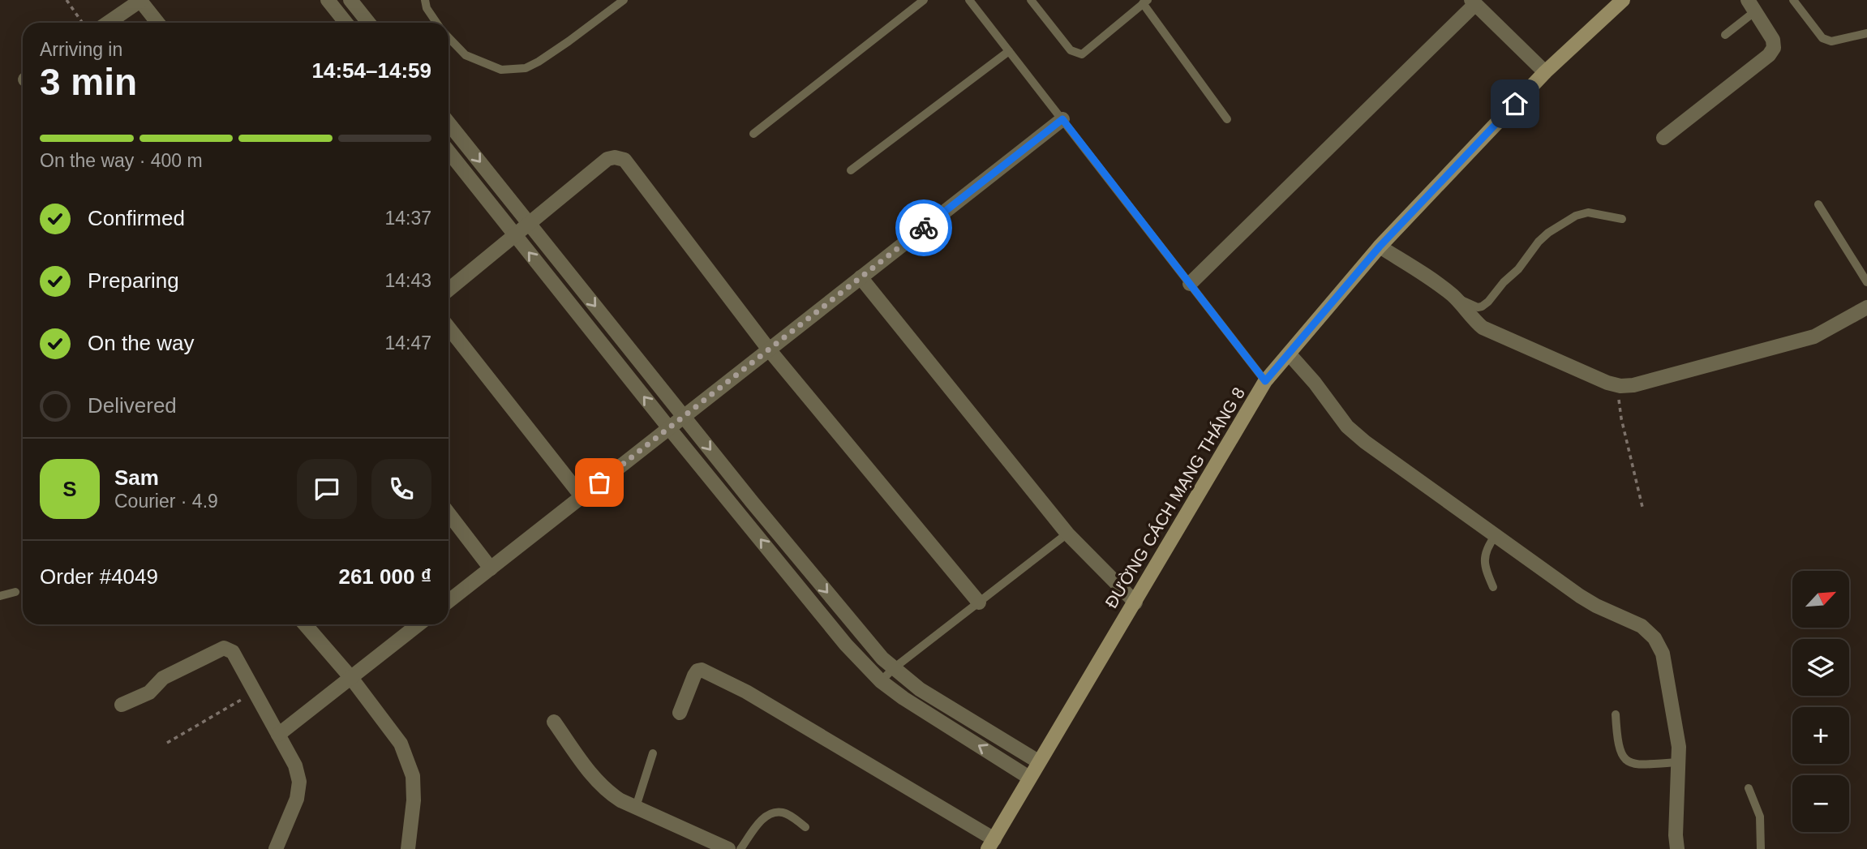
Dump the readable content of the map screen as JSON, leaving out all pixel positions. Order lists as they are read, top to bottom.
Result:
{
  "streets": {
    "street": ["ĐƯỜNG CÁCH MẠNG THÁNG 8"]
  },
  "north": "top right",
  "page": {
    "heading": ["3 min", "Arriving in", "14:54–14:59"],
    "panel": [
      "Sam",
      "Courier · 4.9",
      "Order #4049",
      "261 000 ₫"
    ],
    "bar": "On the way · 400 m",
    "list": [
      ["Confirmed", "14:37"],
      ["Preparing", "14:43"],
      ["On the way", "14:47"],
      "Delivered"
    ],
    "round": "S",
    "map_buttons": ["+", "−"]
  }
}
